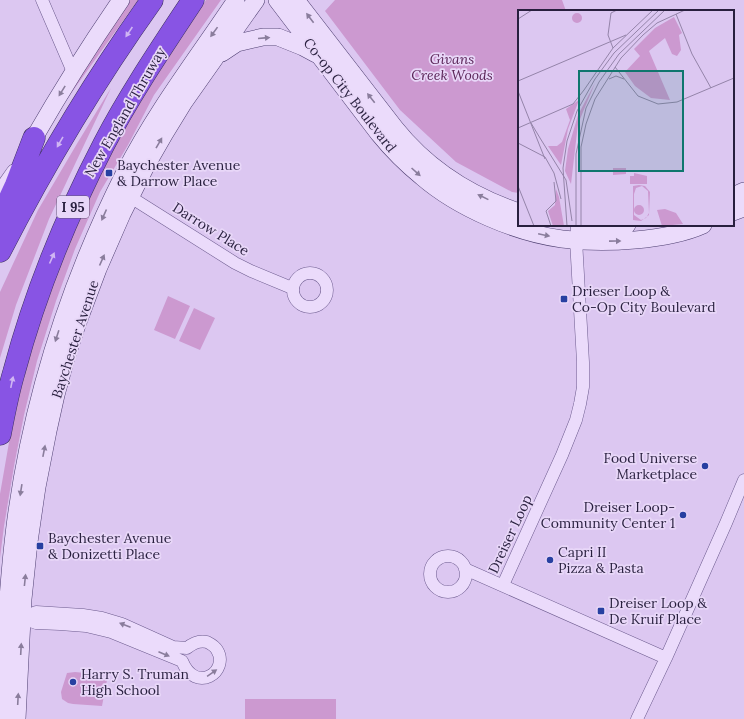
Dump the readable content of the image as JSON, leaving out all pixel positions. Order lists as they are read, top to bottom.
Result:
{
  "streets": {
    "highway": ["New England Thruway", "I 95"],
    "main road": ["Co-op City Boulevard", "Baychester Avenue"],
    "street": ["Darrow Place", "Dreiser Loop"]
  },
  "crossings": [
    ["Co-op City Boulevard", "Dreiser Loop"],
    ["Darrow Place", "Baychester Avenue"]
  ],
  "parks": ["Givans Creek Woods"],
  "places": {
    "transit": [
      "Baychester Avenue & Darrow Place",
      "Drieser Loop & Co-Op City Boulevard",
      "Baychester Avenue & Donizetti Place",
      "Dreiser Loop & De Kruif Place"
    ],
    "other": [
      "Food Universe Marketplace",
      "Dreiser Loop- Community Center 1",
      "Capri II Pizza & Pasta",
      "Harry S. Truman High School"
    ]
  }
}
